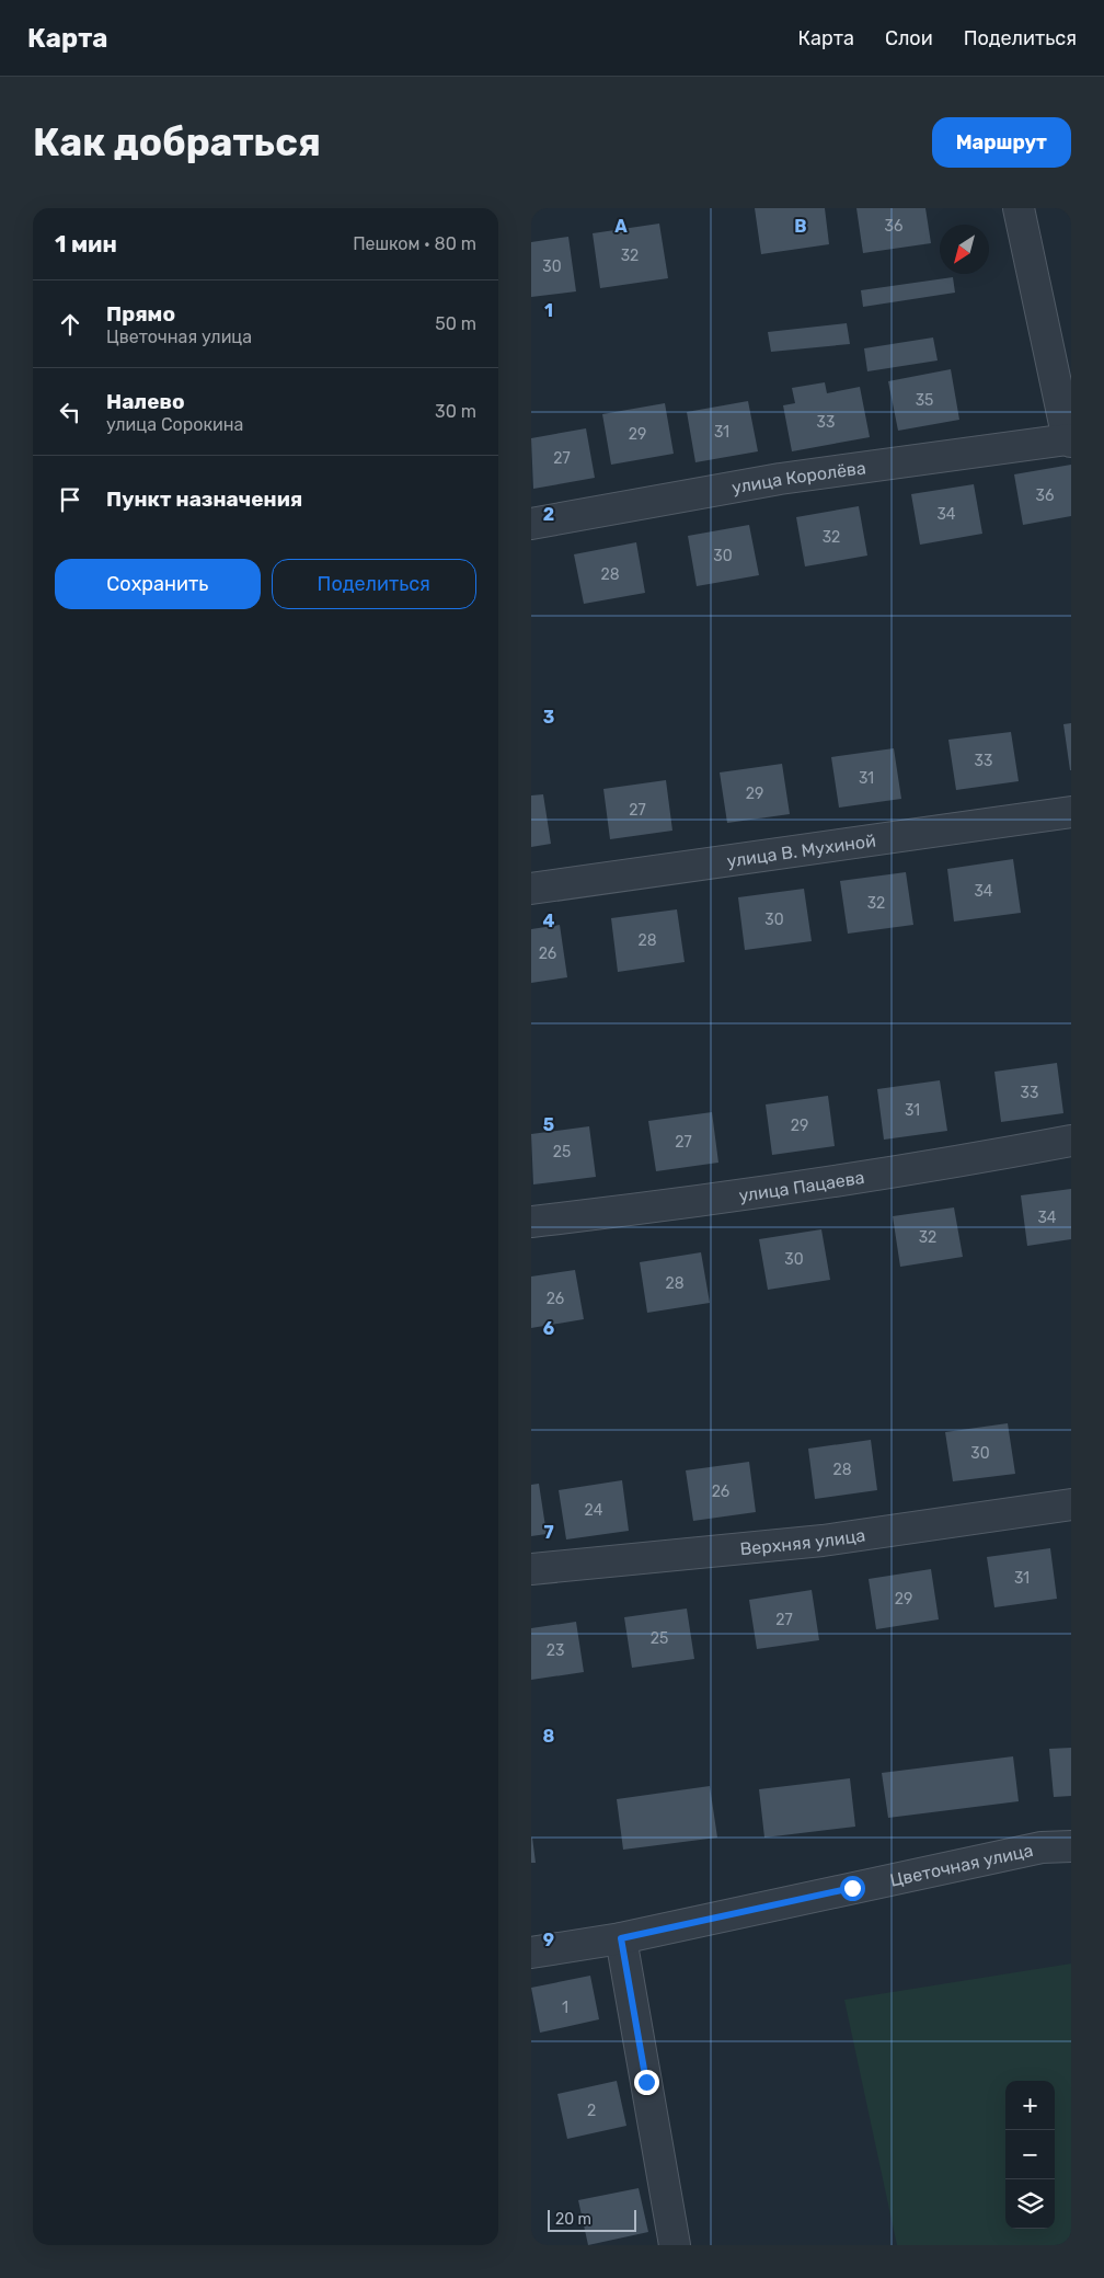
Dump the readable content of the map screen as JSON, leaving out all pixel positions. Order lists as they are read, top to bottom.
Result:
{
  "streets": {
    "street": [
      "улица Королёва",
      "улица В. Мухиной",
      "улица Пацаева",
      "Верхняя улица",
      "Цветочная улица"
    ]
  },
  "house_numbers": [
    "36",
    "32",
    "30",
    "35",
    "33",
    "31",
    "29",
    "27",
    "36",
    "34",
    "32",
    "30",
    "28",
    "33",
    "31",
    "29",
    "27",
    "34",
    "32",
    "30",
    "28",
    "26",
    "33",
    "31",
    "29",
    "27",
    "25",
    "34",
    "32",
    "30",
    "28",
    "26",
    "30",
    "28",
    "26",
    "24",
    "31",
    "29",
    "27",
    "25",
    "23",
    "1",
    "2"
  ],
  "scale_bar": "20 m",
  "north": "bottom left",
  "page": {
    "header": "Карта",
    "nav": ["Карта", "Слои", "Поделиться"],
    "buttons": [
      "Маршрут",
      ["Сохранить", "Поделиться"]
    ],
    "title": "Как добраться",
    "heading": ["1 мин", "Пешком · 80 m"],
    "list": [
      ["Прямо", "Цветочная улица", "50 m"],
      ["Налево", "улица Сорокина", "30 m"],
      "Пункт назначения"
    ],
    "map_buttons": ["+", "−"],
    "scale": "20 m"
  },
  "grid": {
    "columns": ["A", "B"],
    "rows": [
      "1",
      "2",
      "3",
      "4",
      "5",
      "6",
      "7",
      "8",
      "9"
    ]
  }
}
